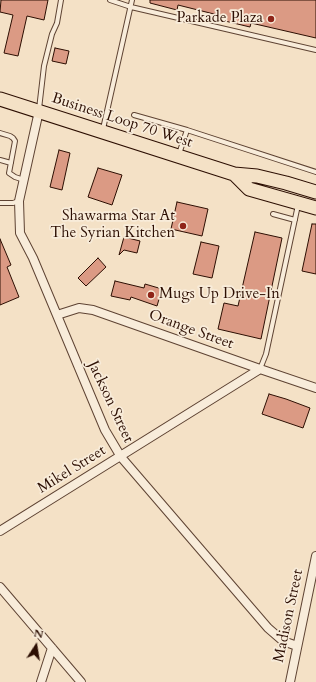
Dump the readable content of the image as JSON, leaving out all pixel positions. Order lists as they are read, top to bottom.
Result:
{
  "streets": {
    "main road": ["Business Loop 70 West"],
    "street": [
      "Orange Street",
      "Jackson Street",
      "Mikel Street",
      "Madison Street"
    ]
  },
  "crossings": [
    ["Business Loop 70 West", "Jackson Street"],
    ["Orange Street", "Jackson Street"],
    ["Orange Street", "Mikel Street"],
    ["Jackson Street", "Mikel Street"],
    ["Jackson Street", "Madison Street"]
  ],
  "places": ["Parkade Plaza", "Shawarma Star At The Syrian Kitchen", "Mugs Up Drive-In"],
  "north": "top"
}
